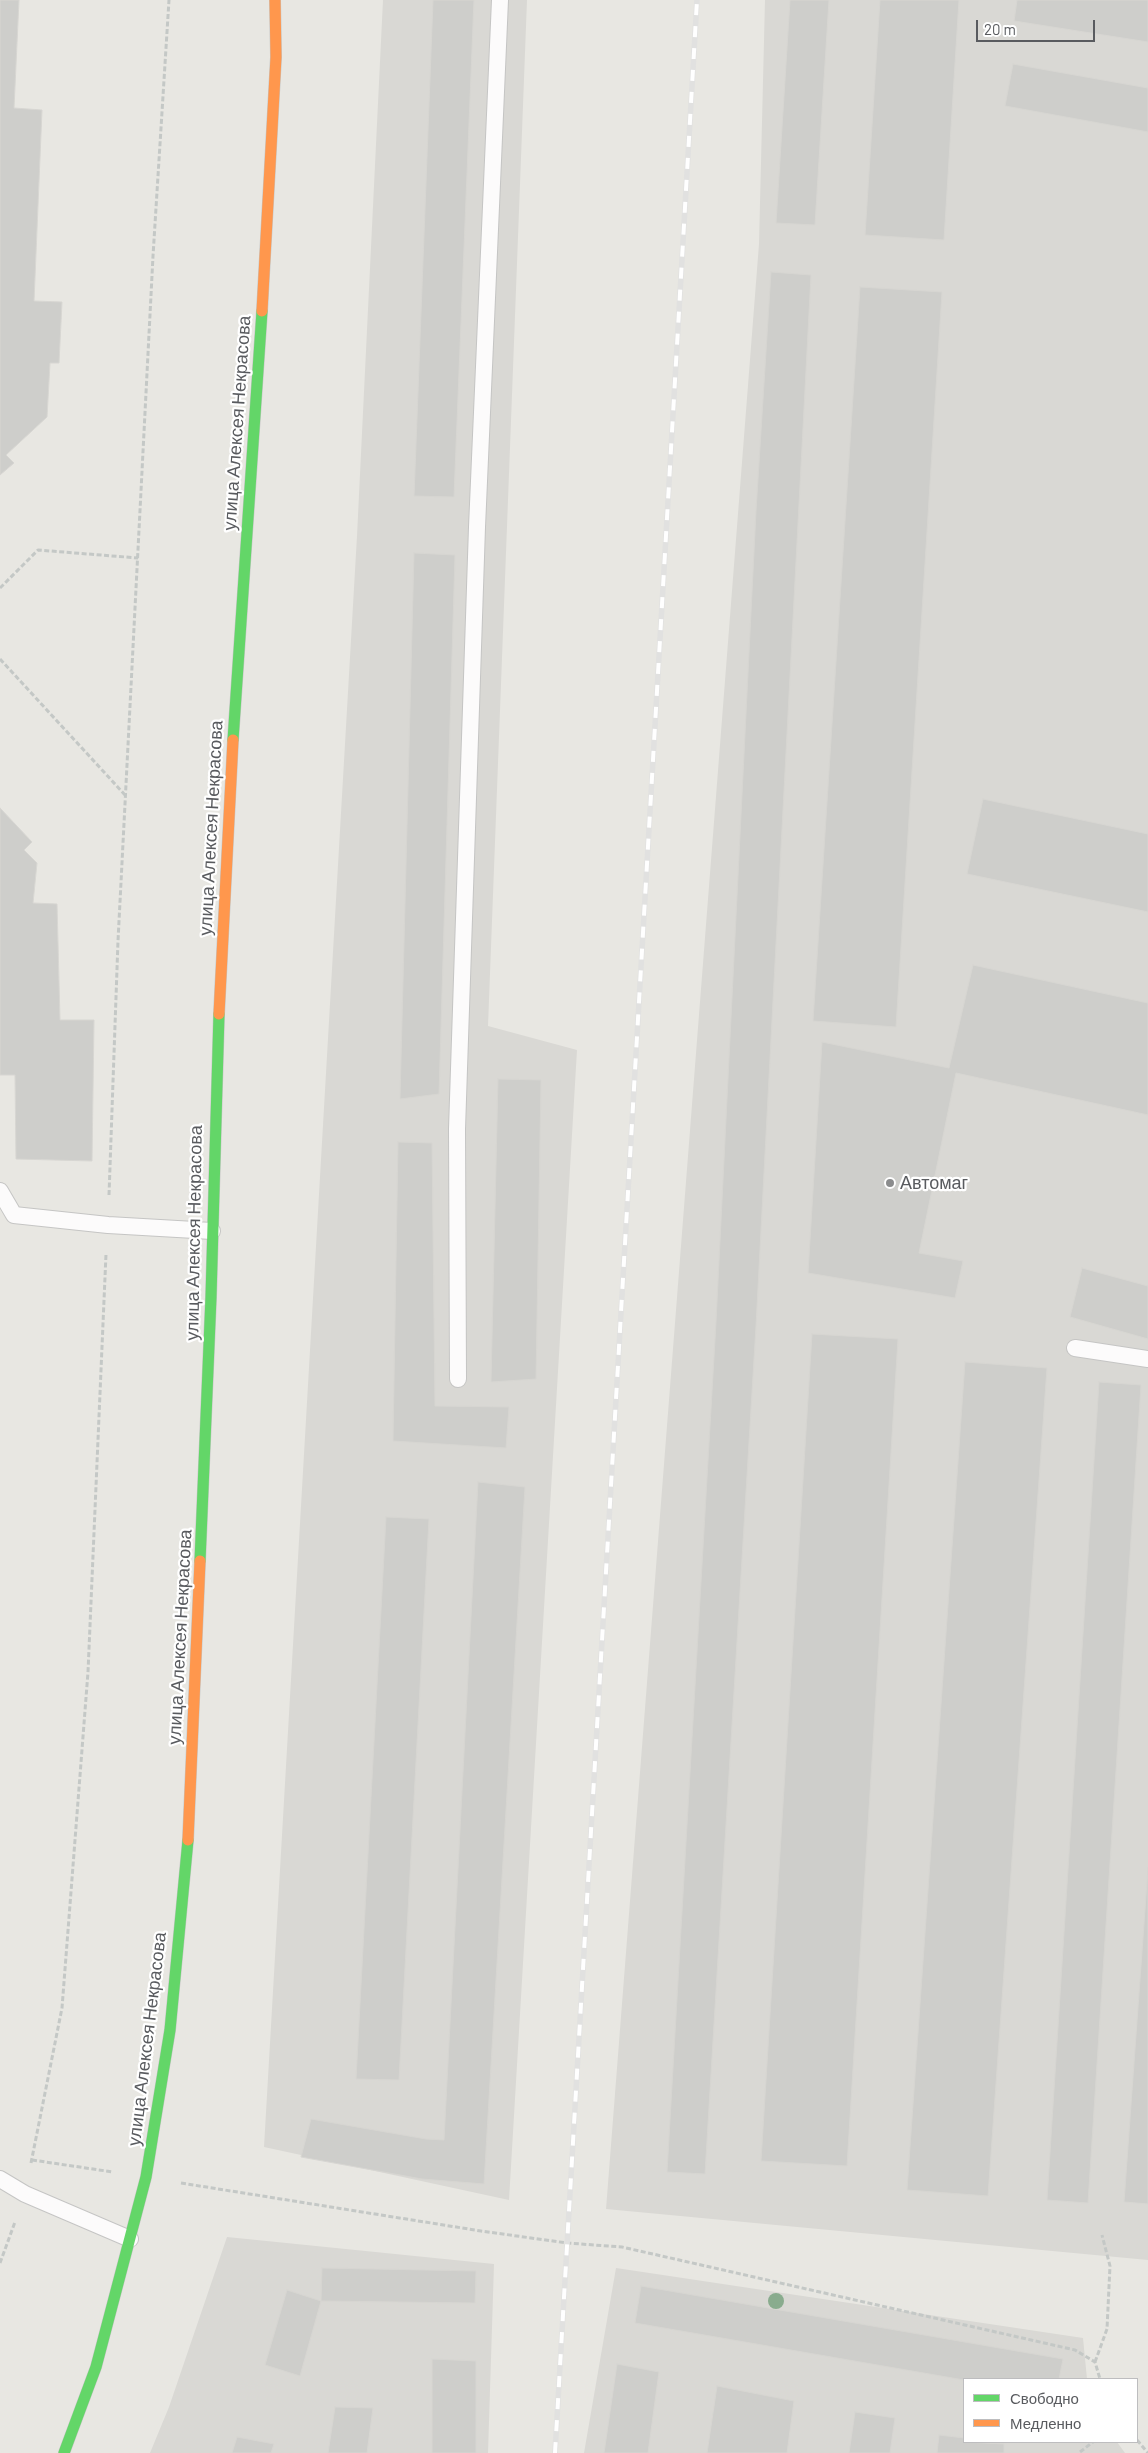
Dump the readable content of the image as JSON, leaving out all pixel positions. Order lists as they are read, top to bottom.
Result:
{
  "streets": {
    "street": ["улица Алексея Некрасова"]
  },
  "places": ["Автомаг"],
  "legend": ["Свободно", "Медленно"],
  "scale_bar": "20 m"
}
